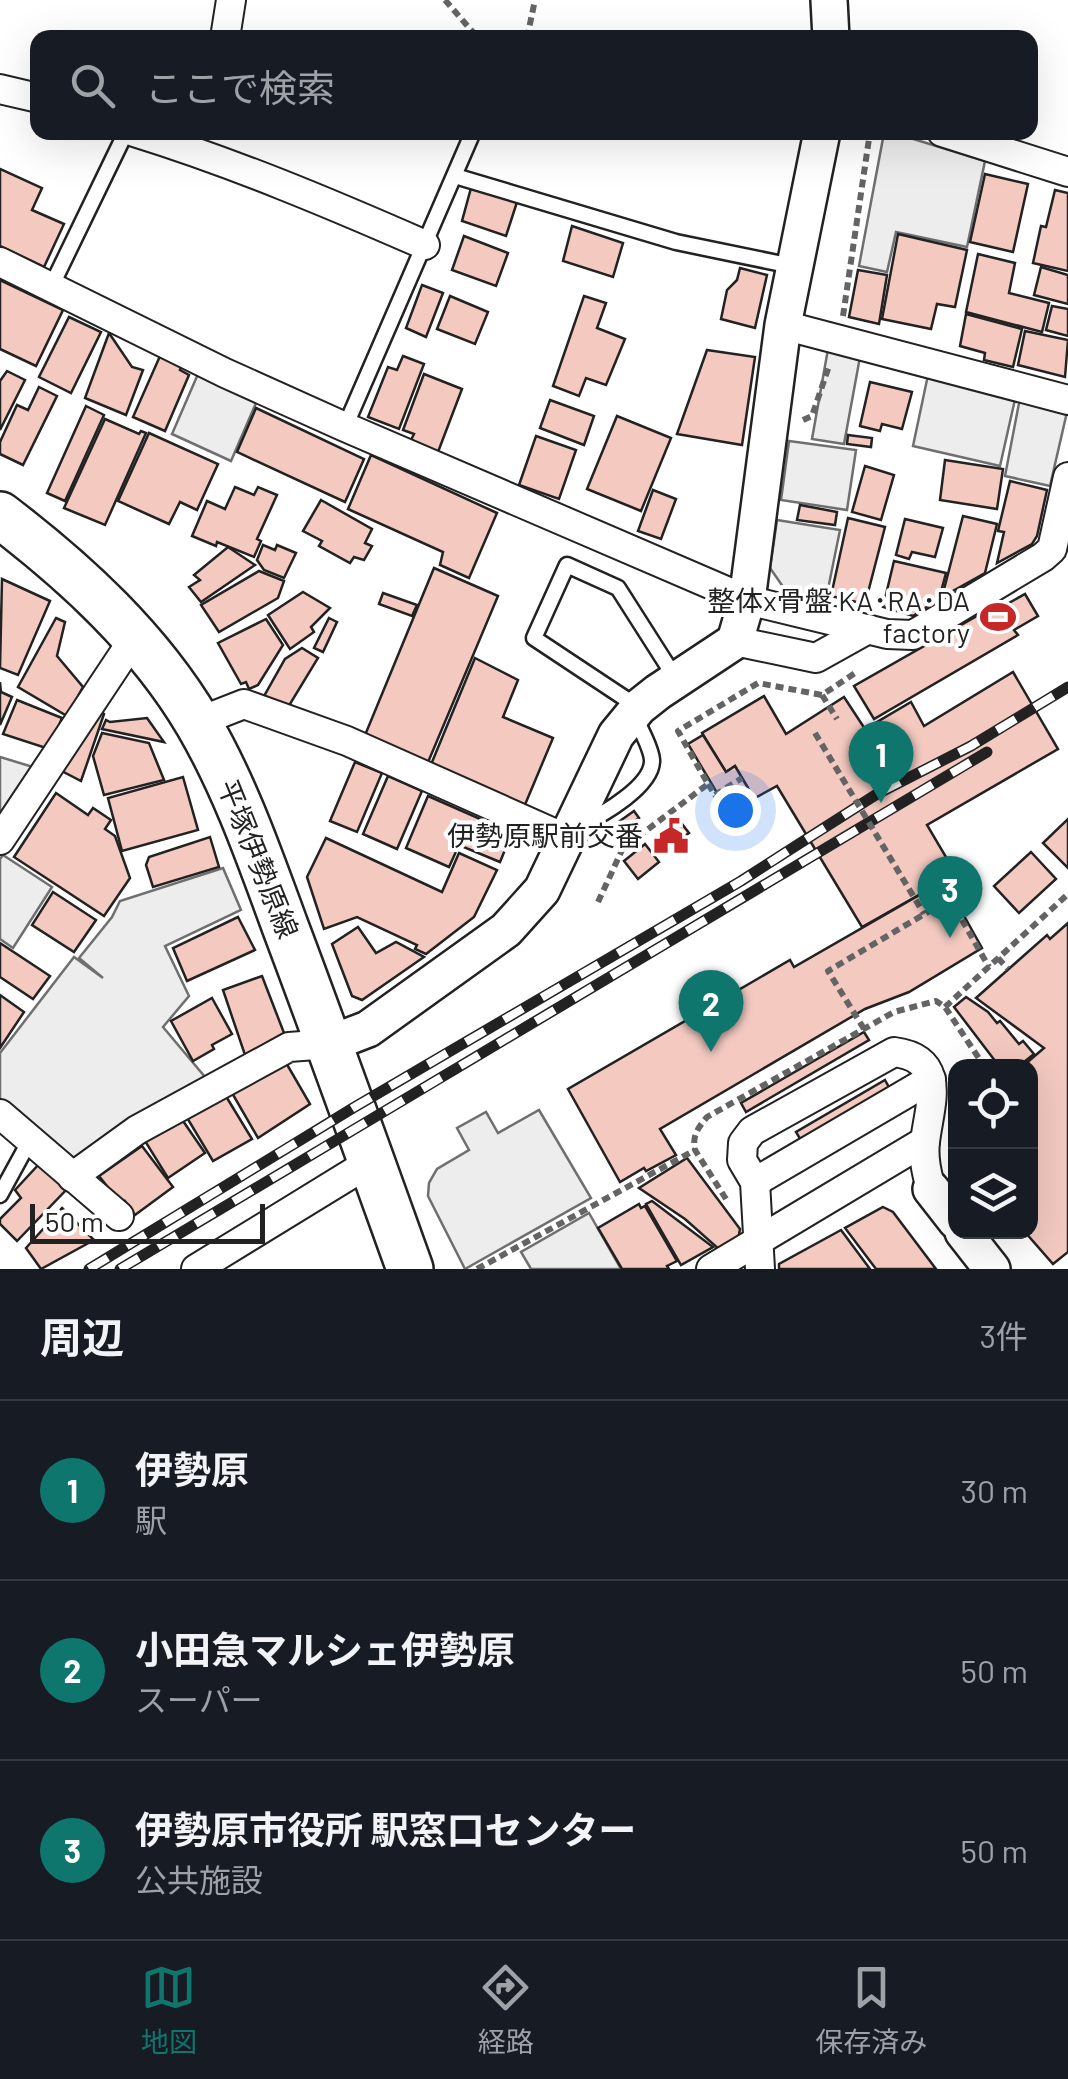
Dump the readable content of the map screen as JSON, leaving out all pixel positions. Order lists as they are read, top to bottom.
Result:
{
  "streets": {
    "main road": ["平塚伊勢原線"]
  },
  "places": {
    "sports": ["整体x骨盤 KA･RA･DA factory"],
    "public building": ["伊勢原駅前交番"]
  },
  "scale_bar": "50 m",
  "page": {
    "search": "ここで検索",
    "pins": ["1", "3", "2"],
    "scale": "50 m",
    "heading": ["周辺", "3件"],
    "list": [
      {
        "mark": "1",
        "name": "伊勢原",
        "note": "駅",
        "value": "30 m"
      },
      {
        "mark": "2",
        "name": "小田急マルシェ伊勢原",
        "note": "スーパー",
        "value": "50 m"
      },
      {
        "mark": "3",
        "name": "伊勢原市役所 駅窓口センター",
        "note": "公共施設",
        "value": "50 m"
      }
    ],
    "nav": ["地図", "経路", "保存済み"]
  }
}
